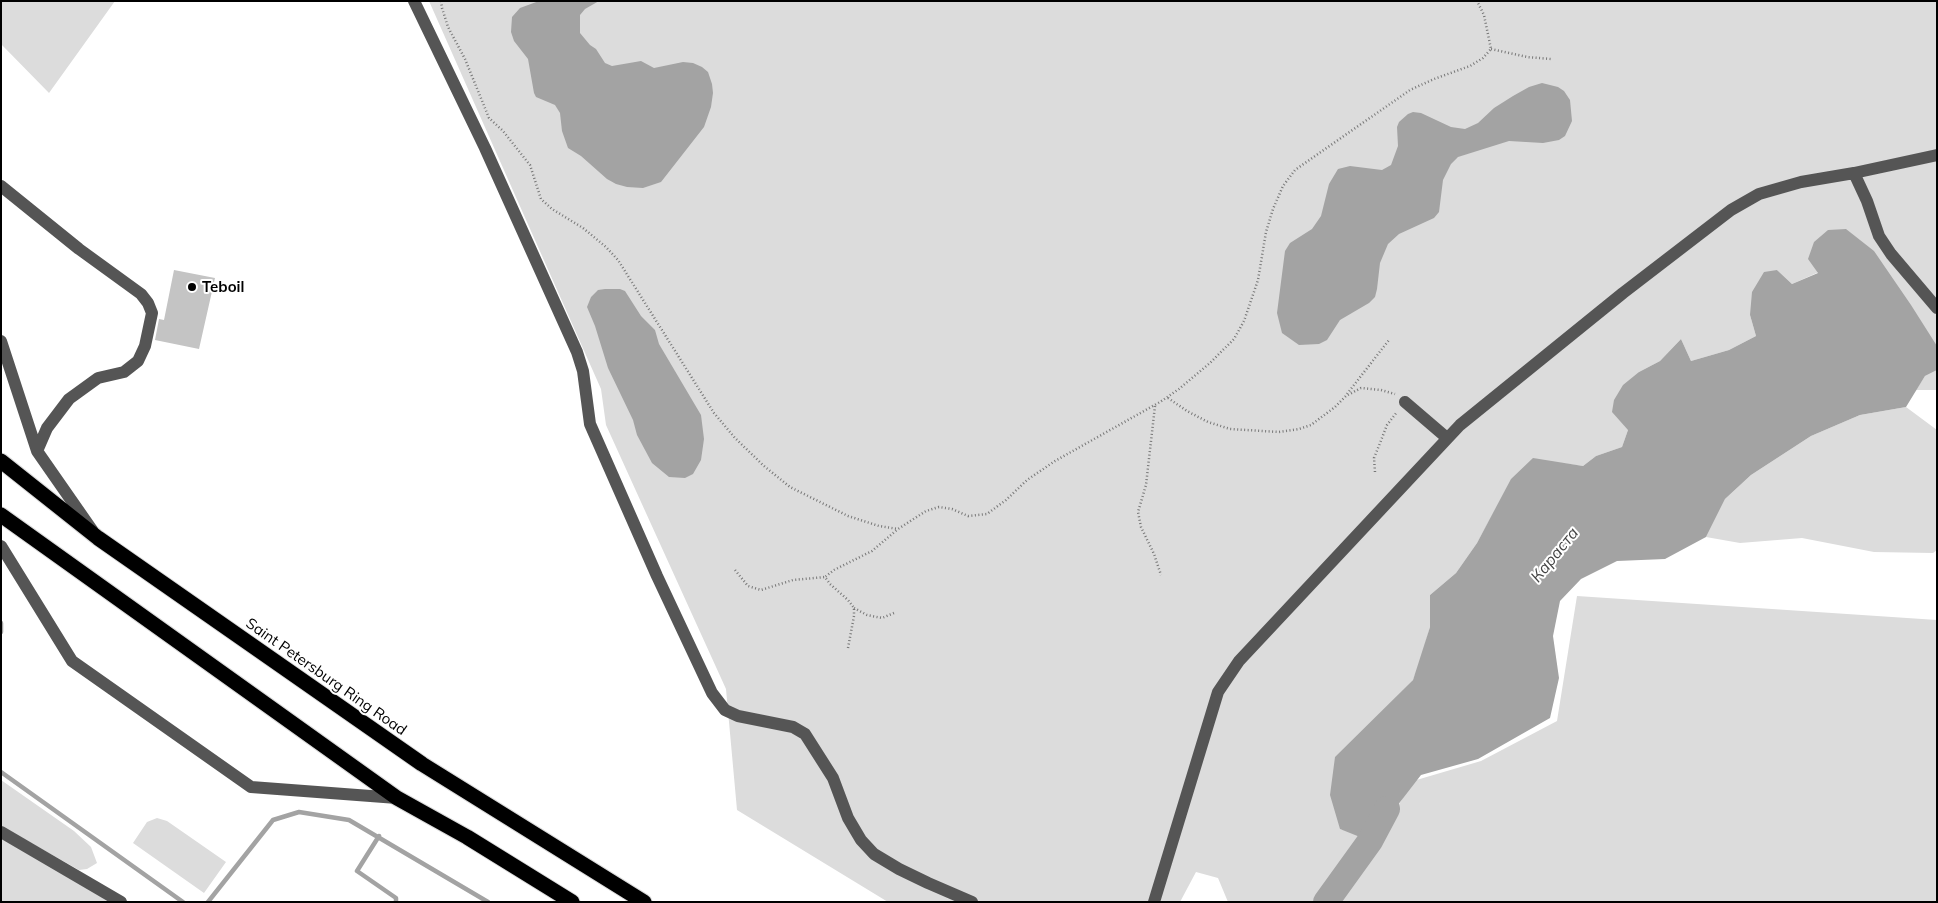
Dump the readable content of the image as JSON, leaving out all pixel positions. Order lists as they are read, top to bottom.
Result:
{
  "streets": {
    "highway": ["Saint Petersburg Ring Road"]
  },
  "water": ["Караста"],
  "places": ["Teboil"]
}
